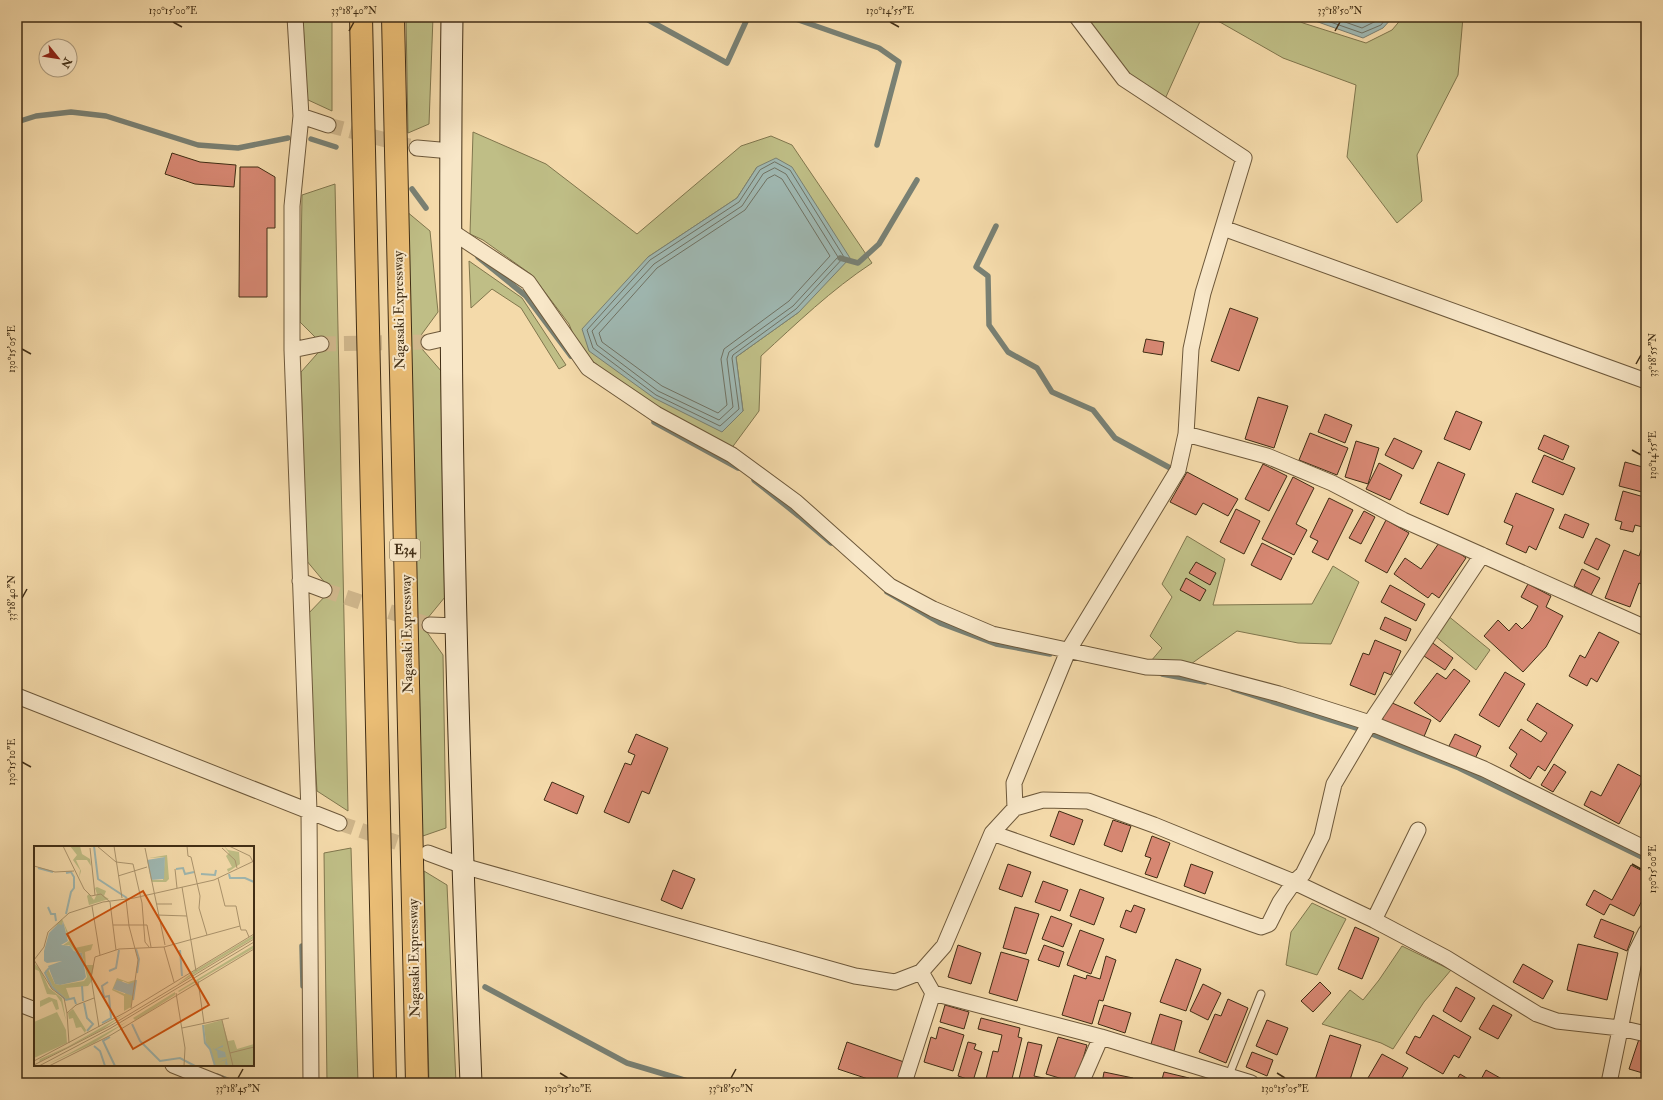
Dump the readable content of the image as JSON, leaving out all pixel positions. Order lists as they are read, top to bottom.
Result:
{
  "streets": {
    "highway": ["Nagasaki Expressway", "E34"]
  },
  "north": "bottom right",
  "coordinates": [
    "130°15'00\"E",
    "33°18'40\"N",
    "130°14'55\"E",
    "33°18'50\"N",
    "130°15'05\"E",
    "33°18'55\"N",
    "130°15'10\"E",
    "33°18'45\"N"
  ]
}
